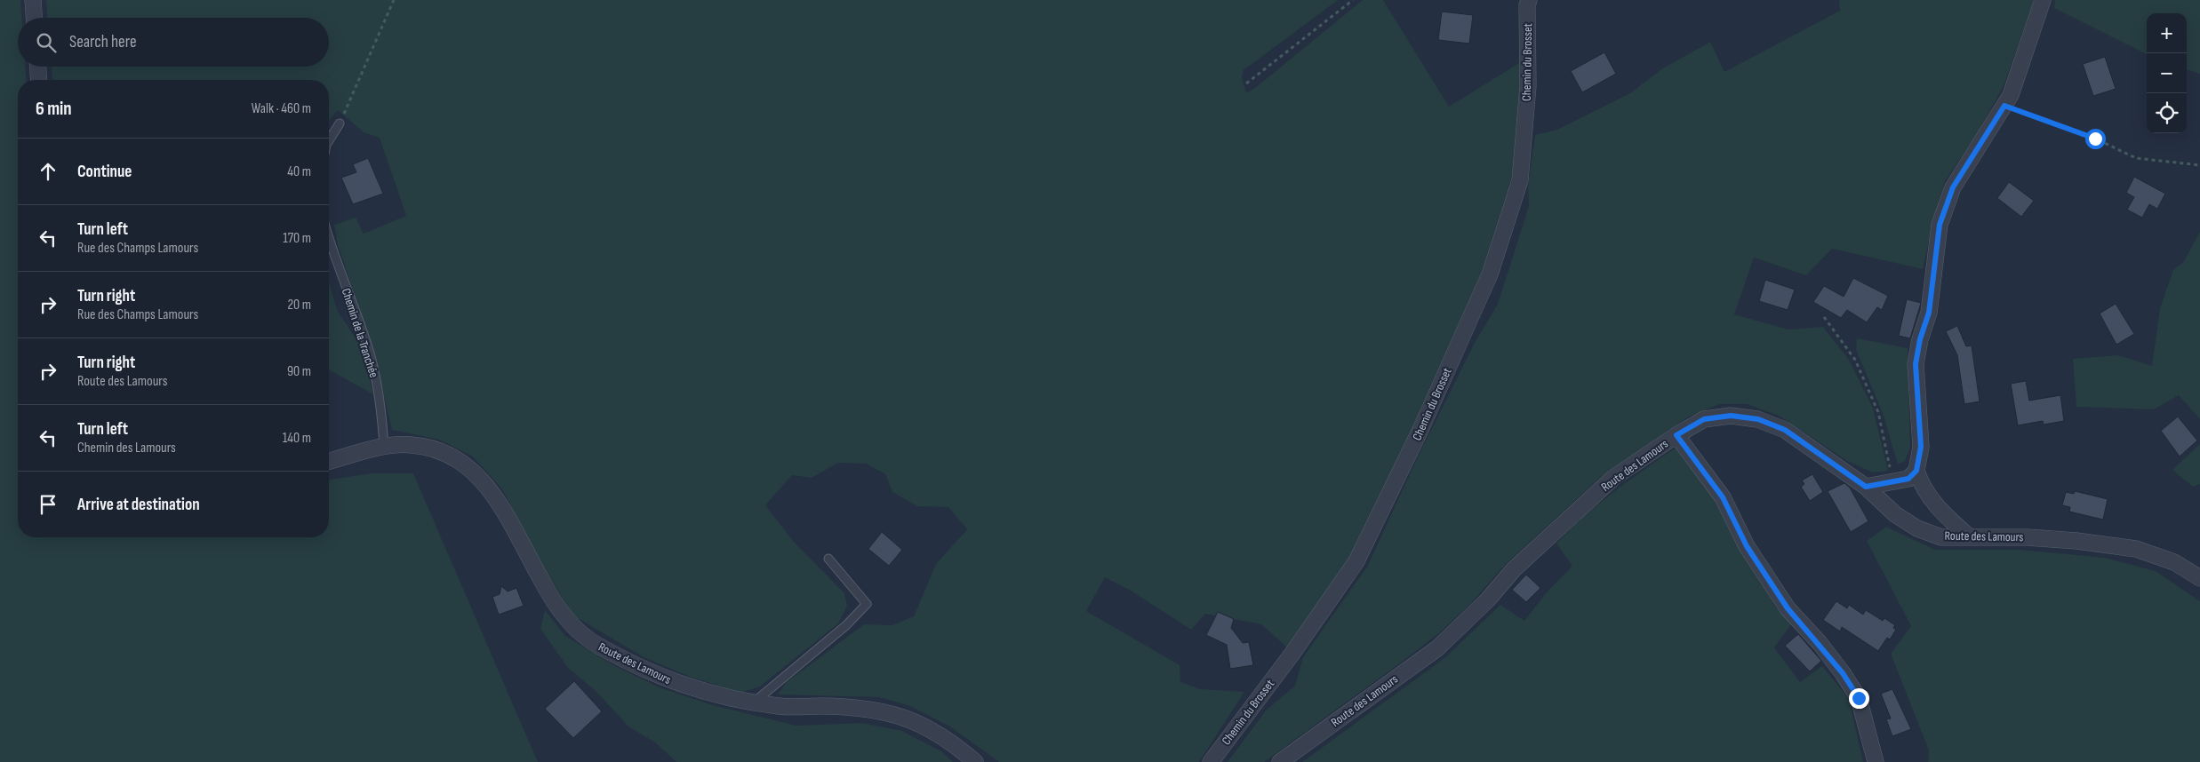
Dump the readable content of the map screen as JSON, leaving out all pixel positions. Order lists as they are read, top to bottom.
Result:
{
  "streets": {
    "street": ["Chemin du Brosset", "Route des Lamours"],
    "lane": ["Chemin de la Tranchée"]
  },
  "crossings": [
    ["Chemin de la Tranchée", "Route des Lamours"]
  ],
  "page": {
    "map_buttons": ["+", "−"],
    "search": "Search here",
    "heading": ["6 min", "Walk · 460 m"],
    "list": [
      ["Continue", "40 m"],
      ["Turn left", "Rue des Champs Lamours", "170 m"],
      ["Turn right", "Rue des Champs Lamours", "20 m"],
      ["Turn right", "Route des Lamours", "90 m"],
      ["Turn left", "Chemin des Lamours", "140 m"],
      "Arrive at destination"
    ]
  }
}
